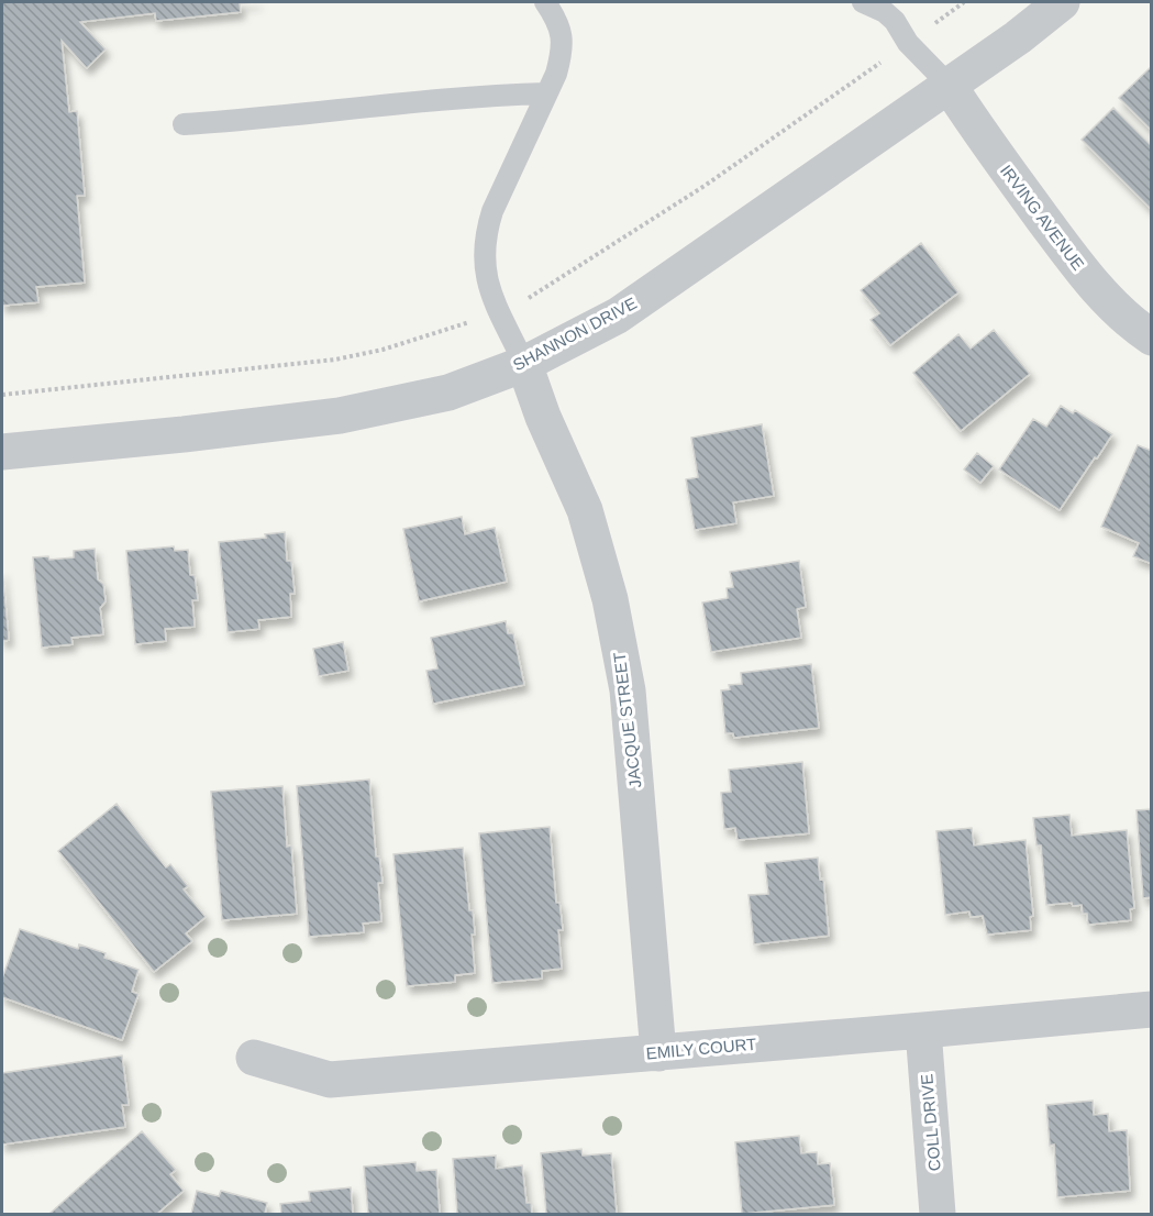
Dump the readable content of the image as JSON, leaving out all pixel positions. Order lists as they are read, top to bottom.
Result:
{
  "streets": {
    "street": [
      "IRVING AVENUE",
      "SHANNON DRIVE",
      "JACQUE STREET",
      "EMILY COURT",
      "COLL DRIVE"
    ]
  },
  "crossings": [
    ["IRVING AVENUE", "SHANNON DRIVE"],
    ["SHANNON DRIVE", "JACQUE STREET"],
    ["JACQUE STREET", "EMILY COURT"],
    ["EMILY COURT", "COLL DRIVE"]
  ]
}
